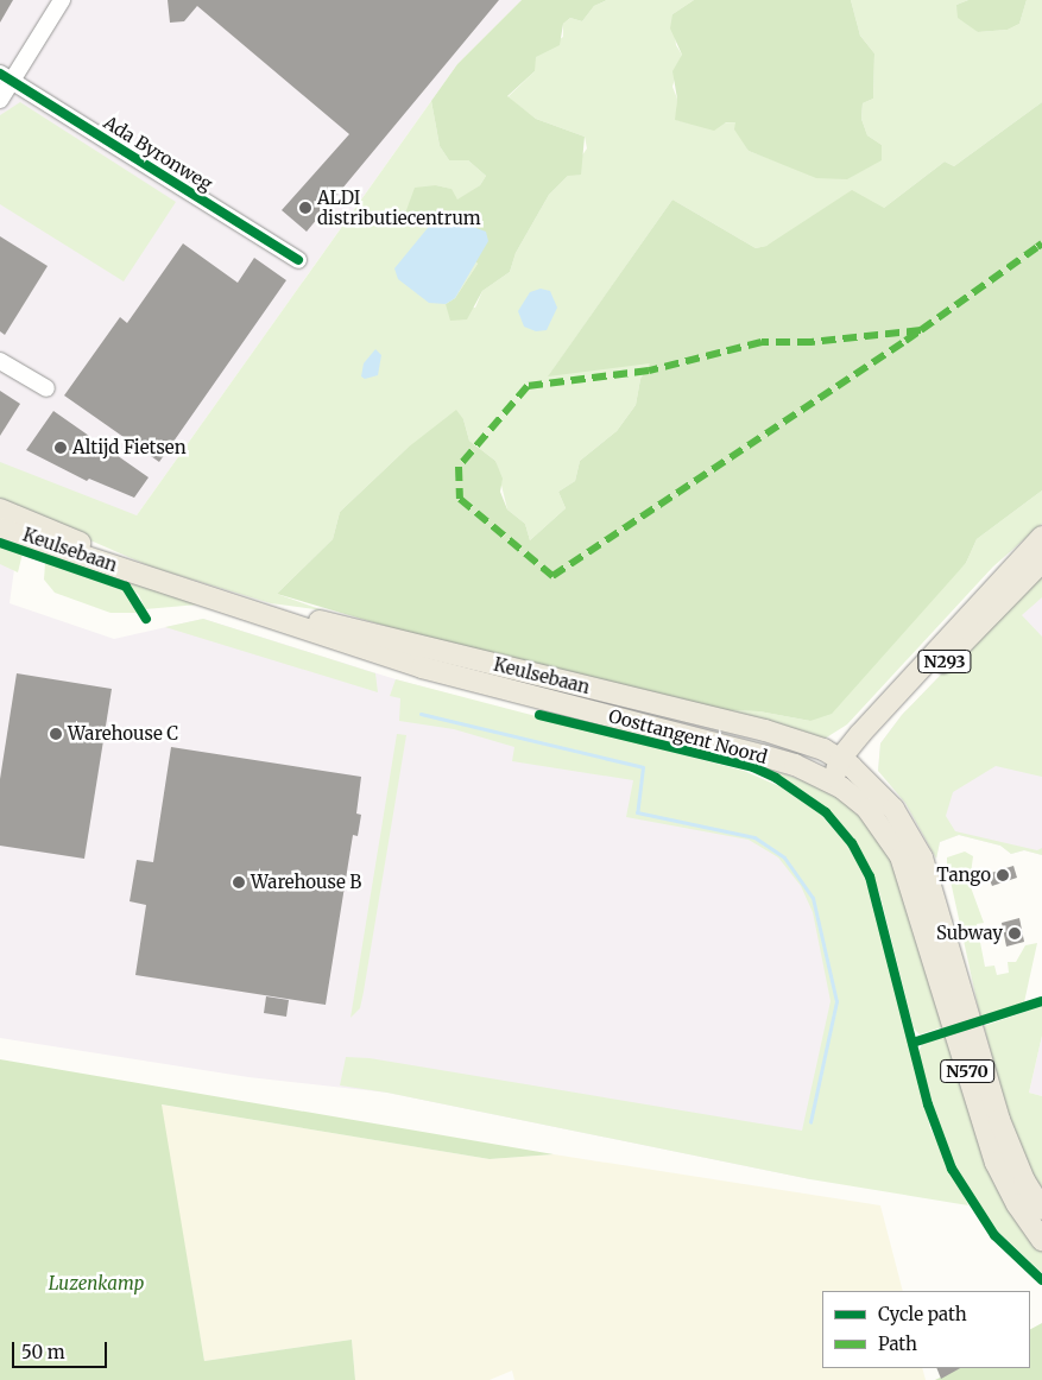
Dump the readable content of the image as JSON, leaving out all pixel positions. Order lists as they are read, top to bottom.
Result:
{
  "streets": {
    "main road": ["Keulsebaan", "N293", "N570"],
    "street": ["Ada Byronweg"],
    "cycle path": ["Oosttangent Noord"]
  },
  "crossings": [
    ["Keulsebaan", "N293"],
    ["Keulsebaan", "N570"],
    ["N293", "N570"]
  ],
  "parks": ["Luzenkamp"],
  "places": [
    "ALDI distributiecentrum",
    "Altijd Fietsen",
    "Warehouse C",
    "Tango",
    "Warehouse B",
    "Subway"
  ],
  "legend": ["Cycle path", "Path"],
  "scale_bar": "50 m"
}
